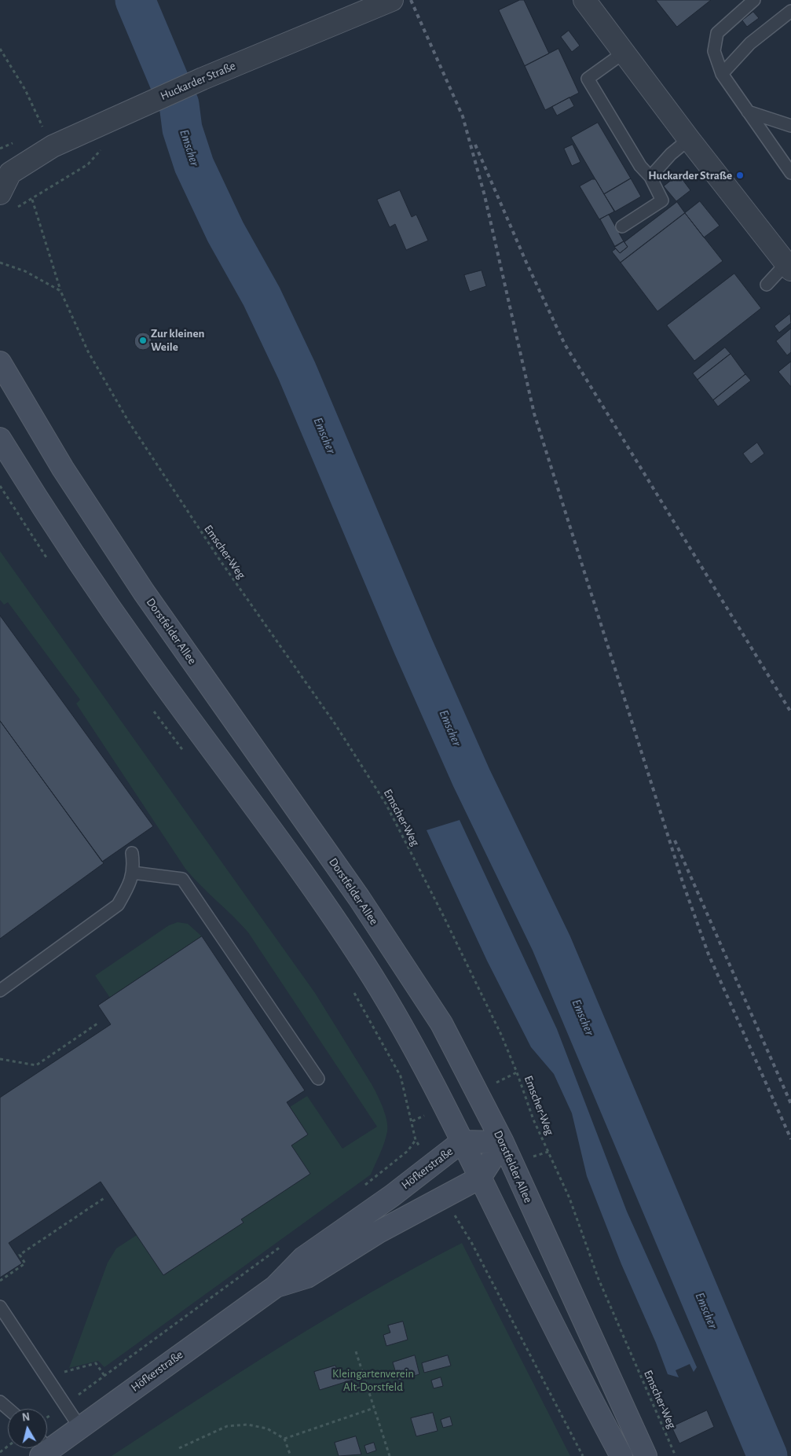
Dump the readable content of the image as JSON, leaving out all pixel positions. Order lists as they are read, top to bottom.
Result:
{
  "streets": {
    "main road": ["Dorstfelder Allee", "Höfkerstraße"],
    "street": ["Huckarder Straße"],
    "path": ["Emscher-Weg"]
  },
  "crossings": [
    ["Dorstfelder Allee", "Höfkerstraße"]
  ],
  "water": ["Emscher"],
  "parks": ["Kleingartenverein Alt-Dorstfeld"],
  "places": ["Huckarder Straße", "Zur kleinen Weile"],
  "north": "top"
}
